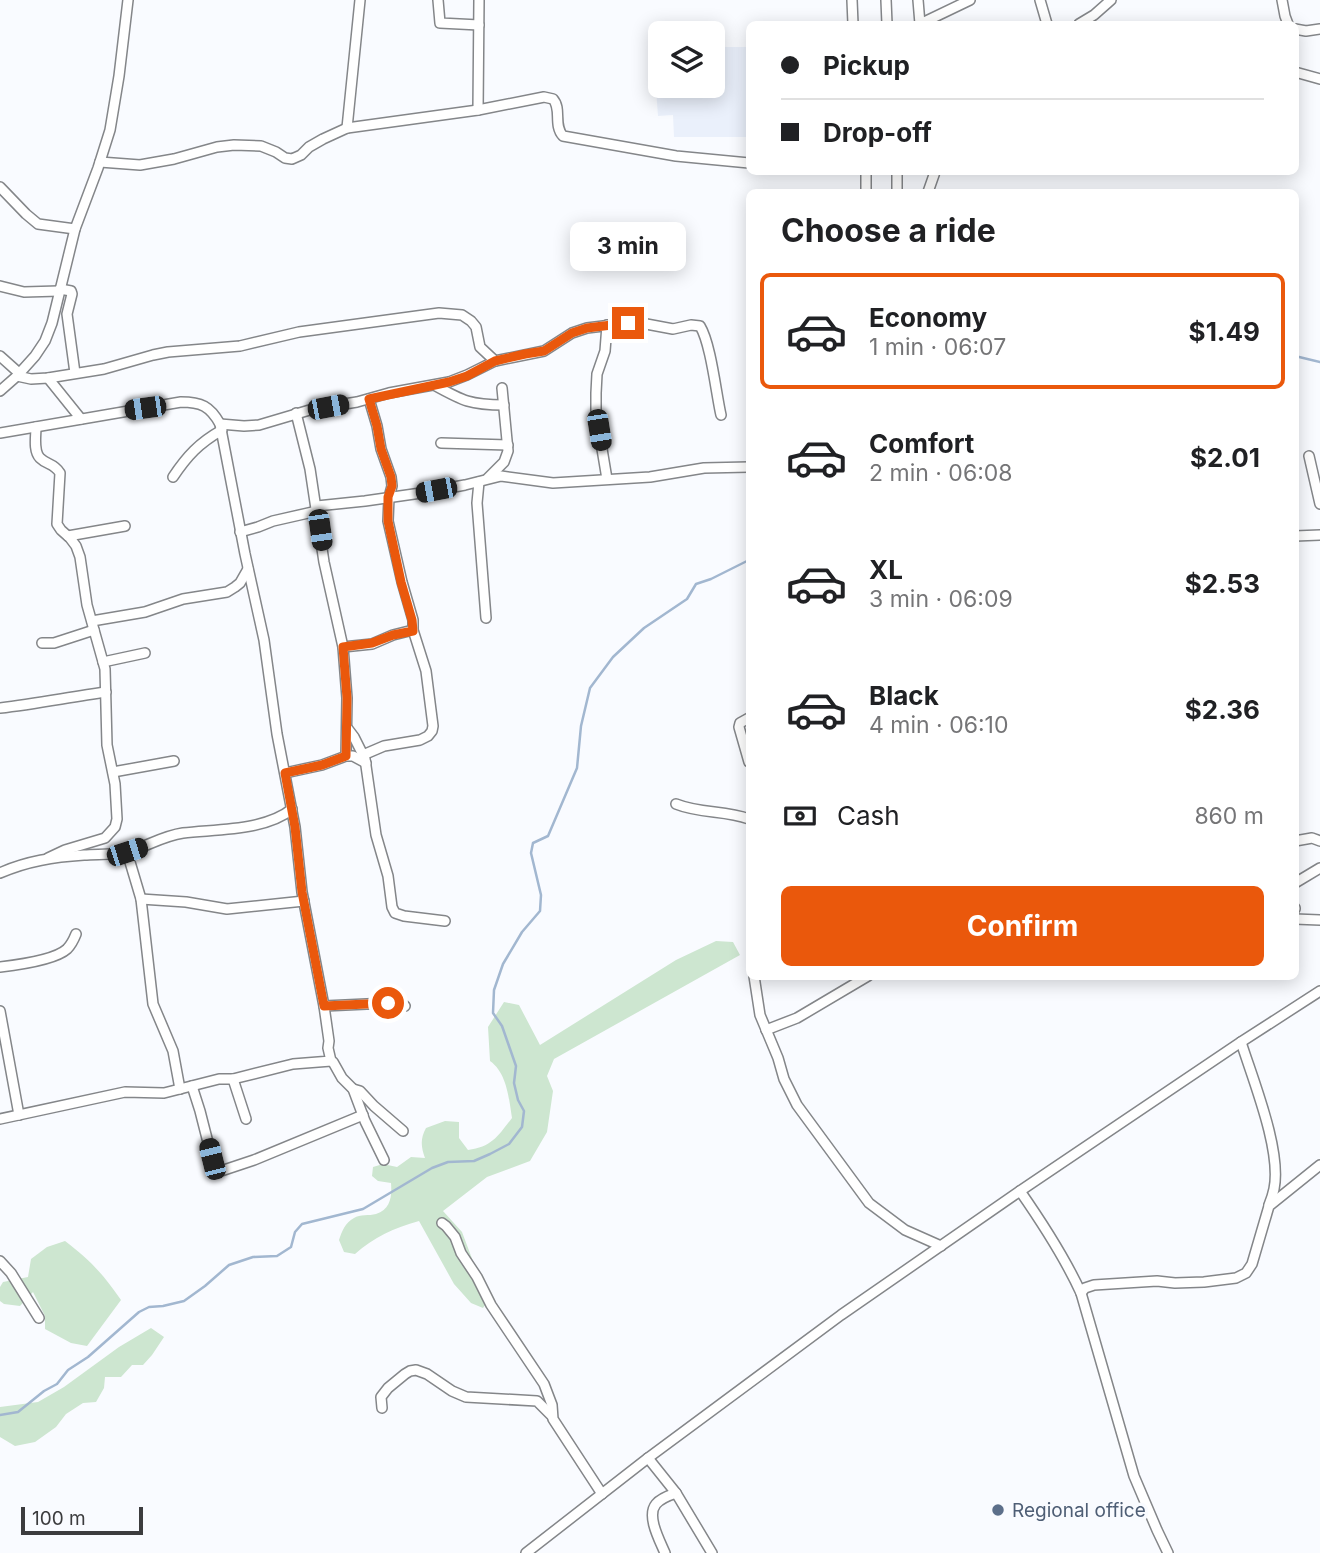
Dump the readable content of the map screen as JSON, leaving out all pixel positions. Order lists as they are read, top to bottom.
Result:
{
  "places": ["Regional office"],
  "scale_bar": "100 m",
  "page": {
    "banner": ["Pickup", "Drop-off"],
    "heading": "Choose a ride",
    "bubble": "3 min",
    "list": [
      {
        "name": "Economy",
        "note": "1 min · 06:07",
        "value": "$1.49"
      },
      {
        "name": "Comfort",
        "note": "2 min · 06:08",
        "value": "$2.01"
      },
      {
        "name": "XL",
        "note": "3 min · 06:09",
        "value": "$2.53"
      },
      {
        "name": "Black",
        "note": "4 min · 06:10",
        "value": "$2.36"
      }
    ],
    "pay": ["Cash", "860 m"],
    "buttons": "Confirm",
    "scale": "100 m"
  }
}
